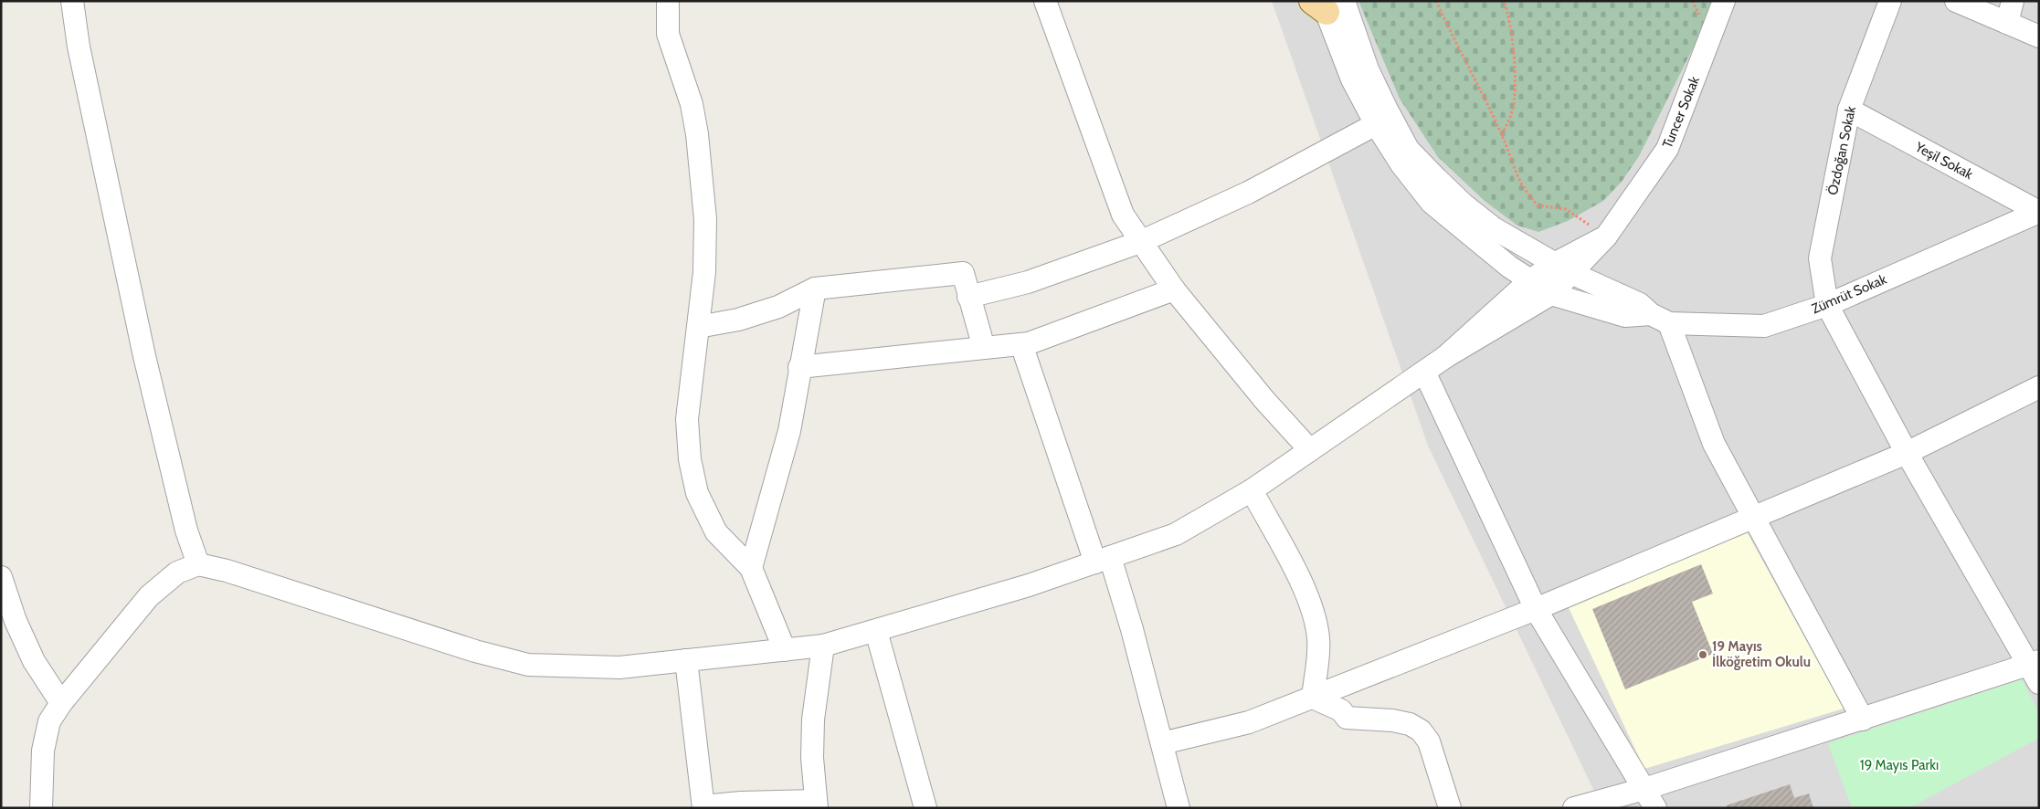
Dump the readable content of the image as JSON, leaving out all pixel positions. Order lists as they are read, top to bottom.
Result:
{
  "streets": {
    "street": [
      "Tuncer Sokak",
      "Özdoğan Sokak",
      "Yeşil Sokak",
      "Zümrüt Sokak"
    ]
  },
  "crossings": [
    ["Özdoğan Sokak", "Yeşil Sokak"],
    ["Özdoğan Sokak", "Zümrüt Sokak"],
    ["Yeşil Sokak", "Zümrüt Sokak"]
  ],
  "parks": ["19 Mayıs Parkı"],
  "places": ["19 Mayıs İlköğretim Okulu"]
}
